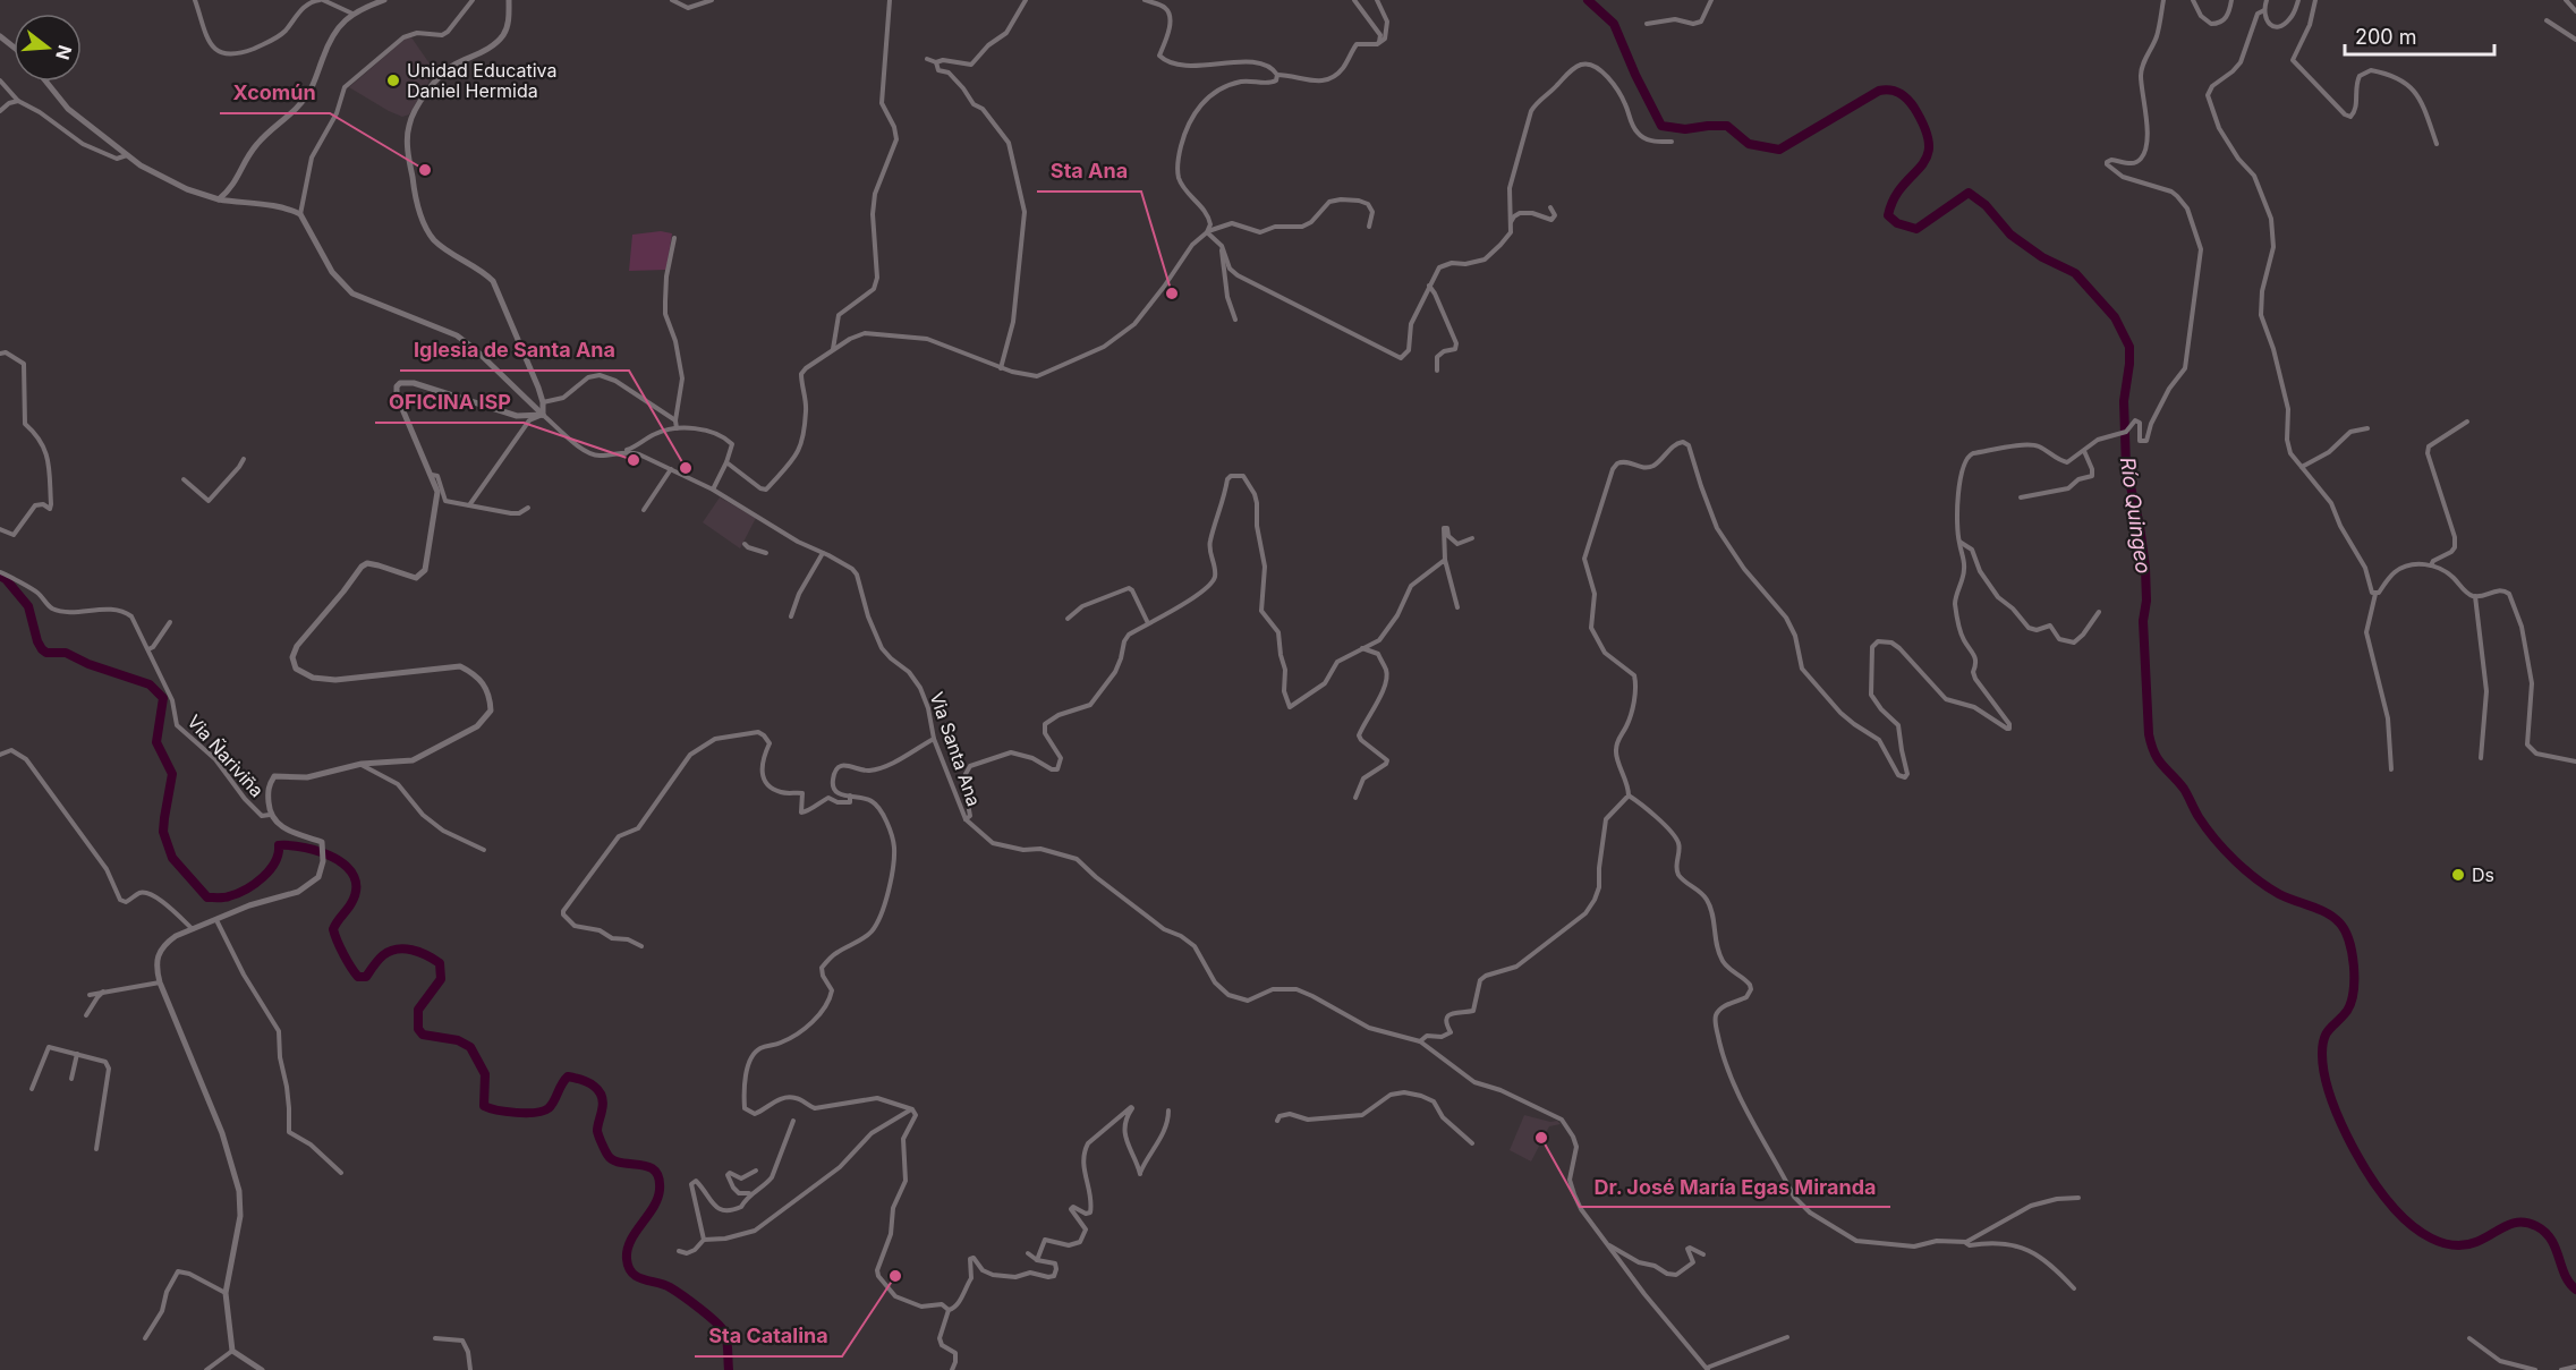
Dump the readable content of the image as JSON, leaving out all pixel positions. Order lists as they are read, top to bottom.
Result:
{
  "streets": {
    "street": ["Via Santa Ana", "Via Ñariviña"]
  },
  "water": ["Río Quingeo"],
  "places": [
    "Unidad Educativa Daniel Hermida",
    "Xcomún",
    "Sta Ana",
    "OFICINA ISP",
    "Iglesia de Santa Ana",
    "Ds",
    "Dr. José María Egas Miranda",
    "Sta Catalina"
  ],
  "scale_bar": "200 m",
  "north": "right"
}
